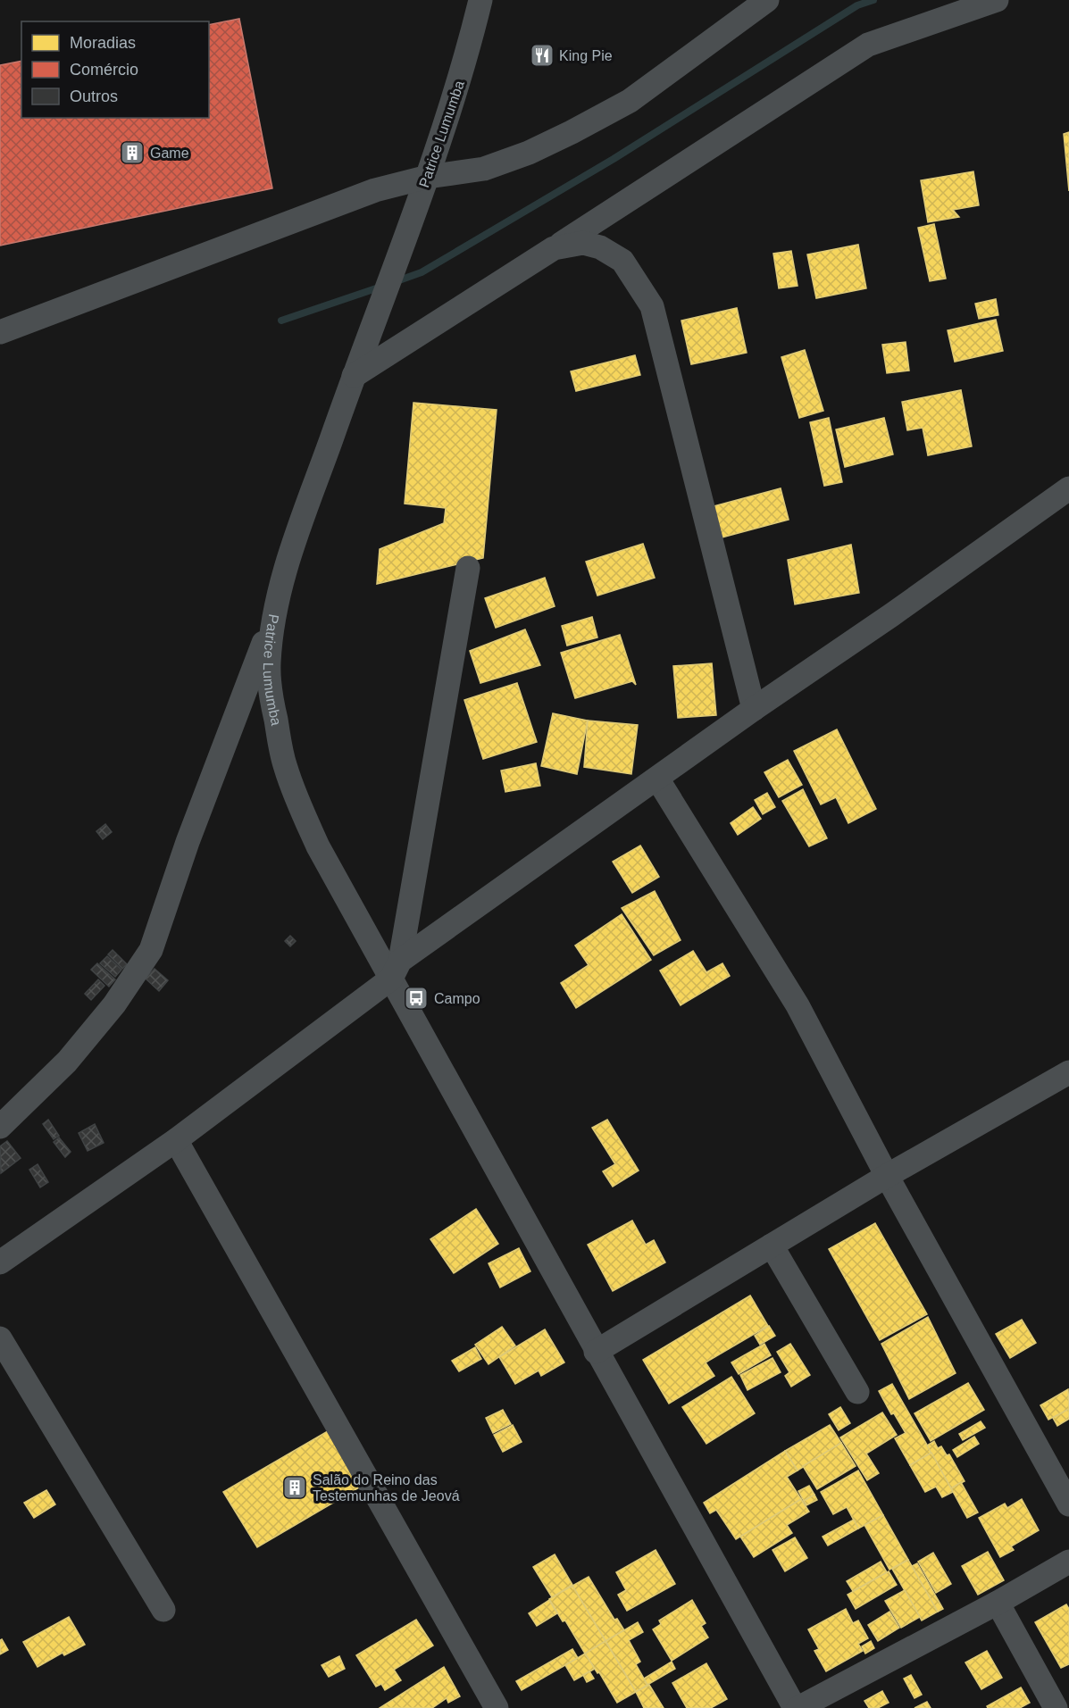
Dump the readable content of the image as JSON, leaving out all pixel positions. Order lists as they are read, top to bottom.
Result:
{
  "streets": {
    "street": ["Patrice Lumumba"]
  },
  "places": {
    "restaurant": ["King Pie"],
    "building": ["Game", "Salão do Reino das Testemunhas de Jeová"],
    "bus stop": ["Campo"]
  },
  "legend": ["Moradias", "Comércio", "Outros"]
}
